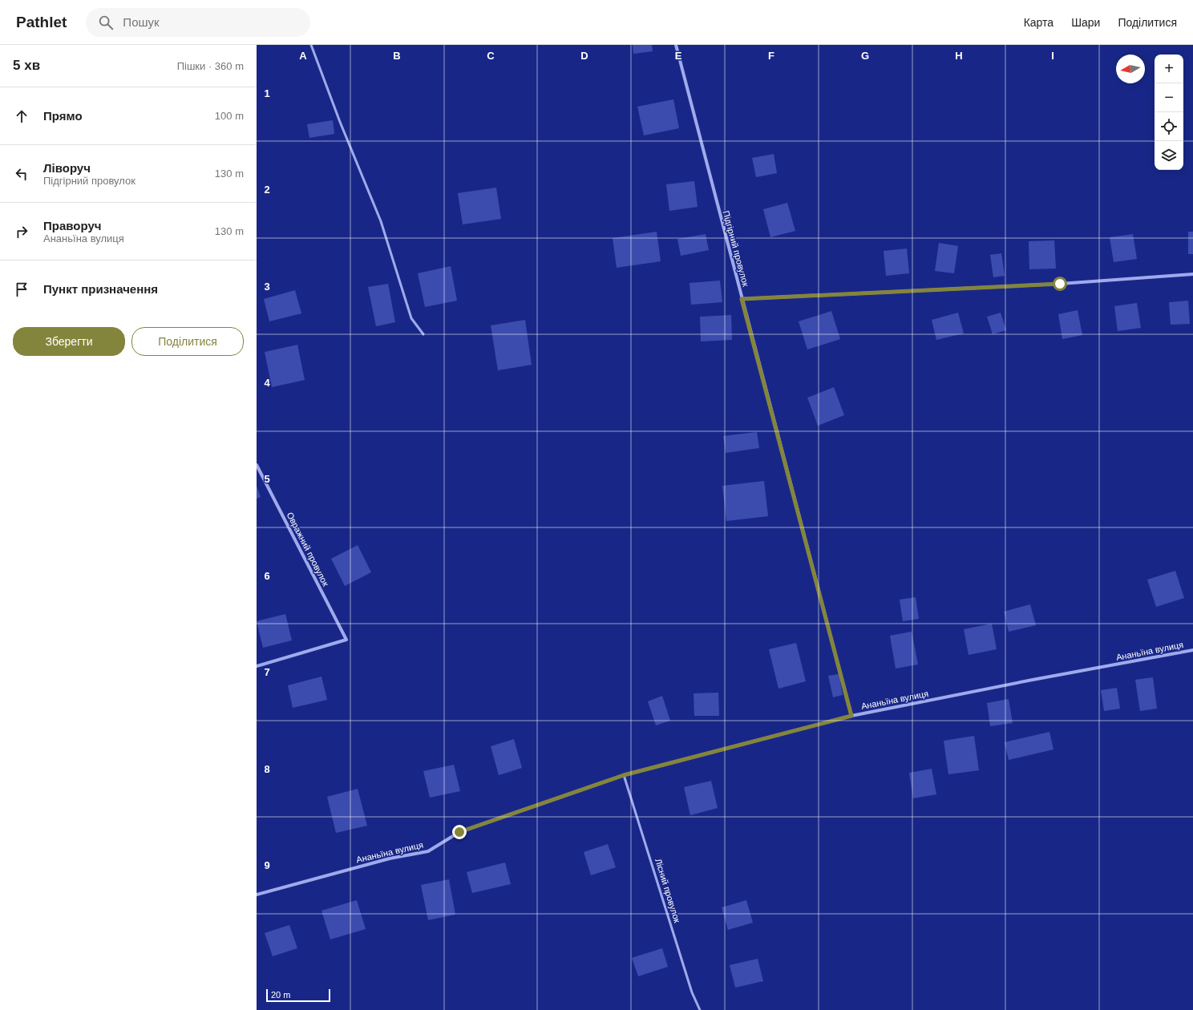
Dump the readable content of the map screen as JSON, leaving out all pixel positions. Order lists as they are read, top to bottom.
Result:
{
  "streets": {
    "street": ["Підгірний провулок", "Овражний провулок", "Ананьїна вулиця"],
    "lane": ["Лісний провулок"]
  },
  "crossings": [
    ["Підгірний провулок", "Ананьїна вулиця"],
    ["Ананьїна вулиця", "Лісний провулок"]
  ],
  "scale_bar": "20 m",
  "north": "left",
  "page": {
    "header": "Pathlet",
    "search": "Пошук",
    "nav": ["Карта", "Шари", "Поділитися"],
    "heading": ["5 хв", "Пішки · 360 m"],
    "map_buttons": ["+", "−"],
    "list": [
      ["Прямо", "100 m"],
      ["Ліворуч", "Підгірний провулок", "130 m"],
      ["Праворуч", "Ананьїна вулиця", "130 m"],
      "Пункт призначення"
    ],
    "buttons": ["Зберегти", "Поділитися"],
    "scale": "20 m"
  },
  "grid": {
    "columns": [
      "A",
      "B",
      "C",
      "D",
      "E",
      "F",
      "G",
      "H",
      "I"
    ],
    "rows": [
      "1",
      "2",
      "3",
      "4",
      "5",
      "6",
      "7",
      "8",
      "9"
    ]
  }
}
